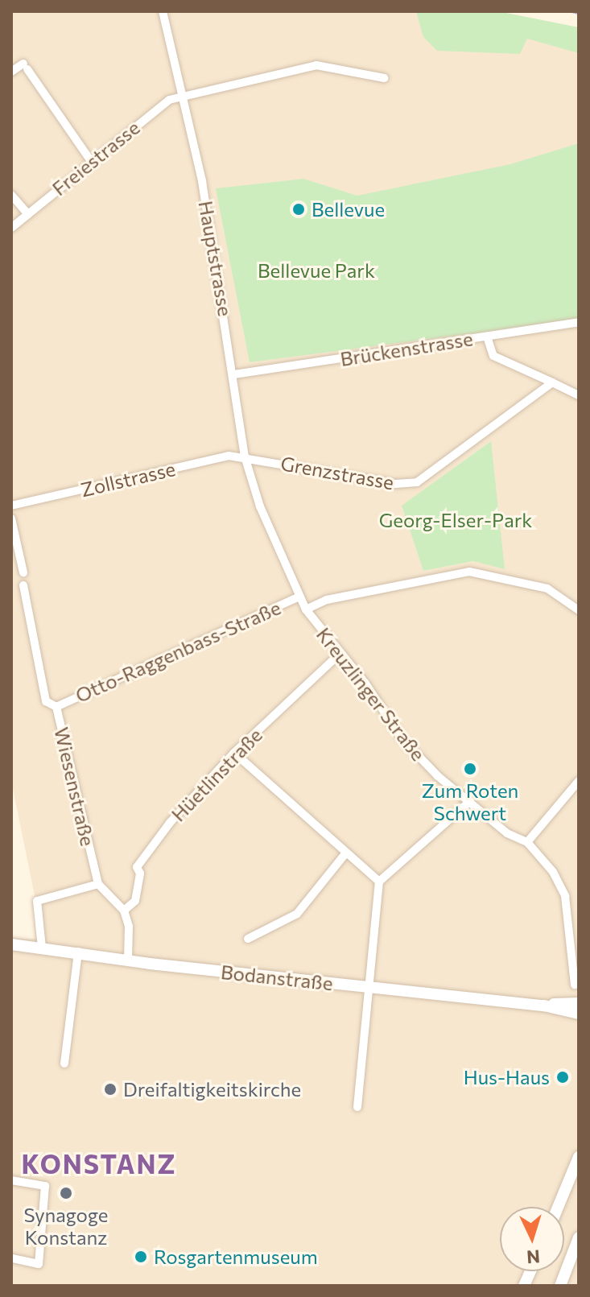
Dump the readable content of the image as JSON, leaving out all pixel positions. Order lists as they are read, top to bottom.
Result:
{
  "streets": {
    "street": [
      "Freiestrasse",
      "Hauptstrasse",
      "Brückenstrasse",
      "Grenzstrasse",
      "Zollstrasse",
      "Otto-Raggenbass-Straße",
      "Kreuzlinger Straße",
      "Hüetlinstraße",
      "Wiesenstraße",
      "Bodanstraße"
    ]
  },
  "crossings": [
    ["Freiestrasse", "Hauptstrasse"],
    ["Hauptstrasse", "Brückenstrasse"],
    ["Hauptstrasse", "Grenzstrasse"],
    ["Hauptstrasse", "Zollstrasse"],
    ["Hauptstrasse", "Kreuzlinger Straße"],
    ["Grenzstrasse", "Zollstrasse"],
    ["Otto-Raggenbass-Straße", "Kreuzlinger Straße"],
    ["Otto-Raggenbass-Straße", "Wiesenstraße"],
    ["Kreuzlinger Straße", "Hüetlinstraße"]
  ],
  "districts": ["KONSTANZ"],
  "parks": ["Bellevue Park", "Georg-Elser-Park"],
  "places": [
    "Bellevue",
    "Zum Roten Schwert",
    "Hus-Haus",
    "Dreifaltigkeitskirche",
    "Synagoge Konstanz",
    "Rosgartenmuseum"
  ],
  "north": "bottom"
}
